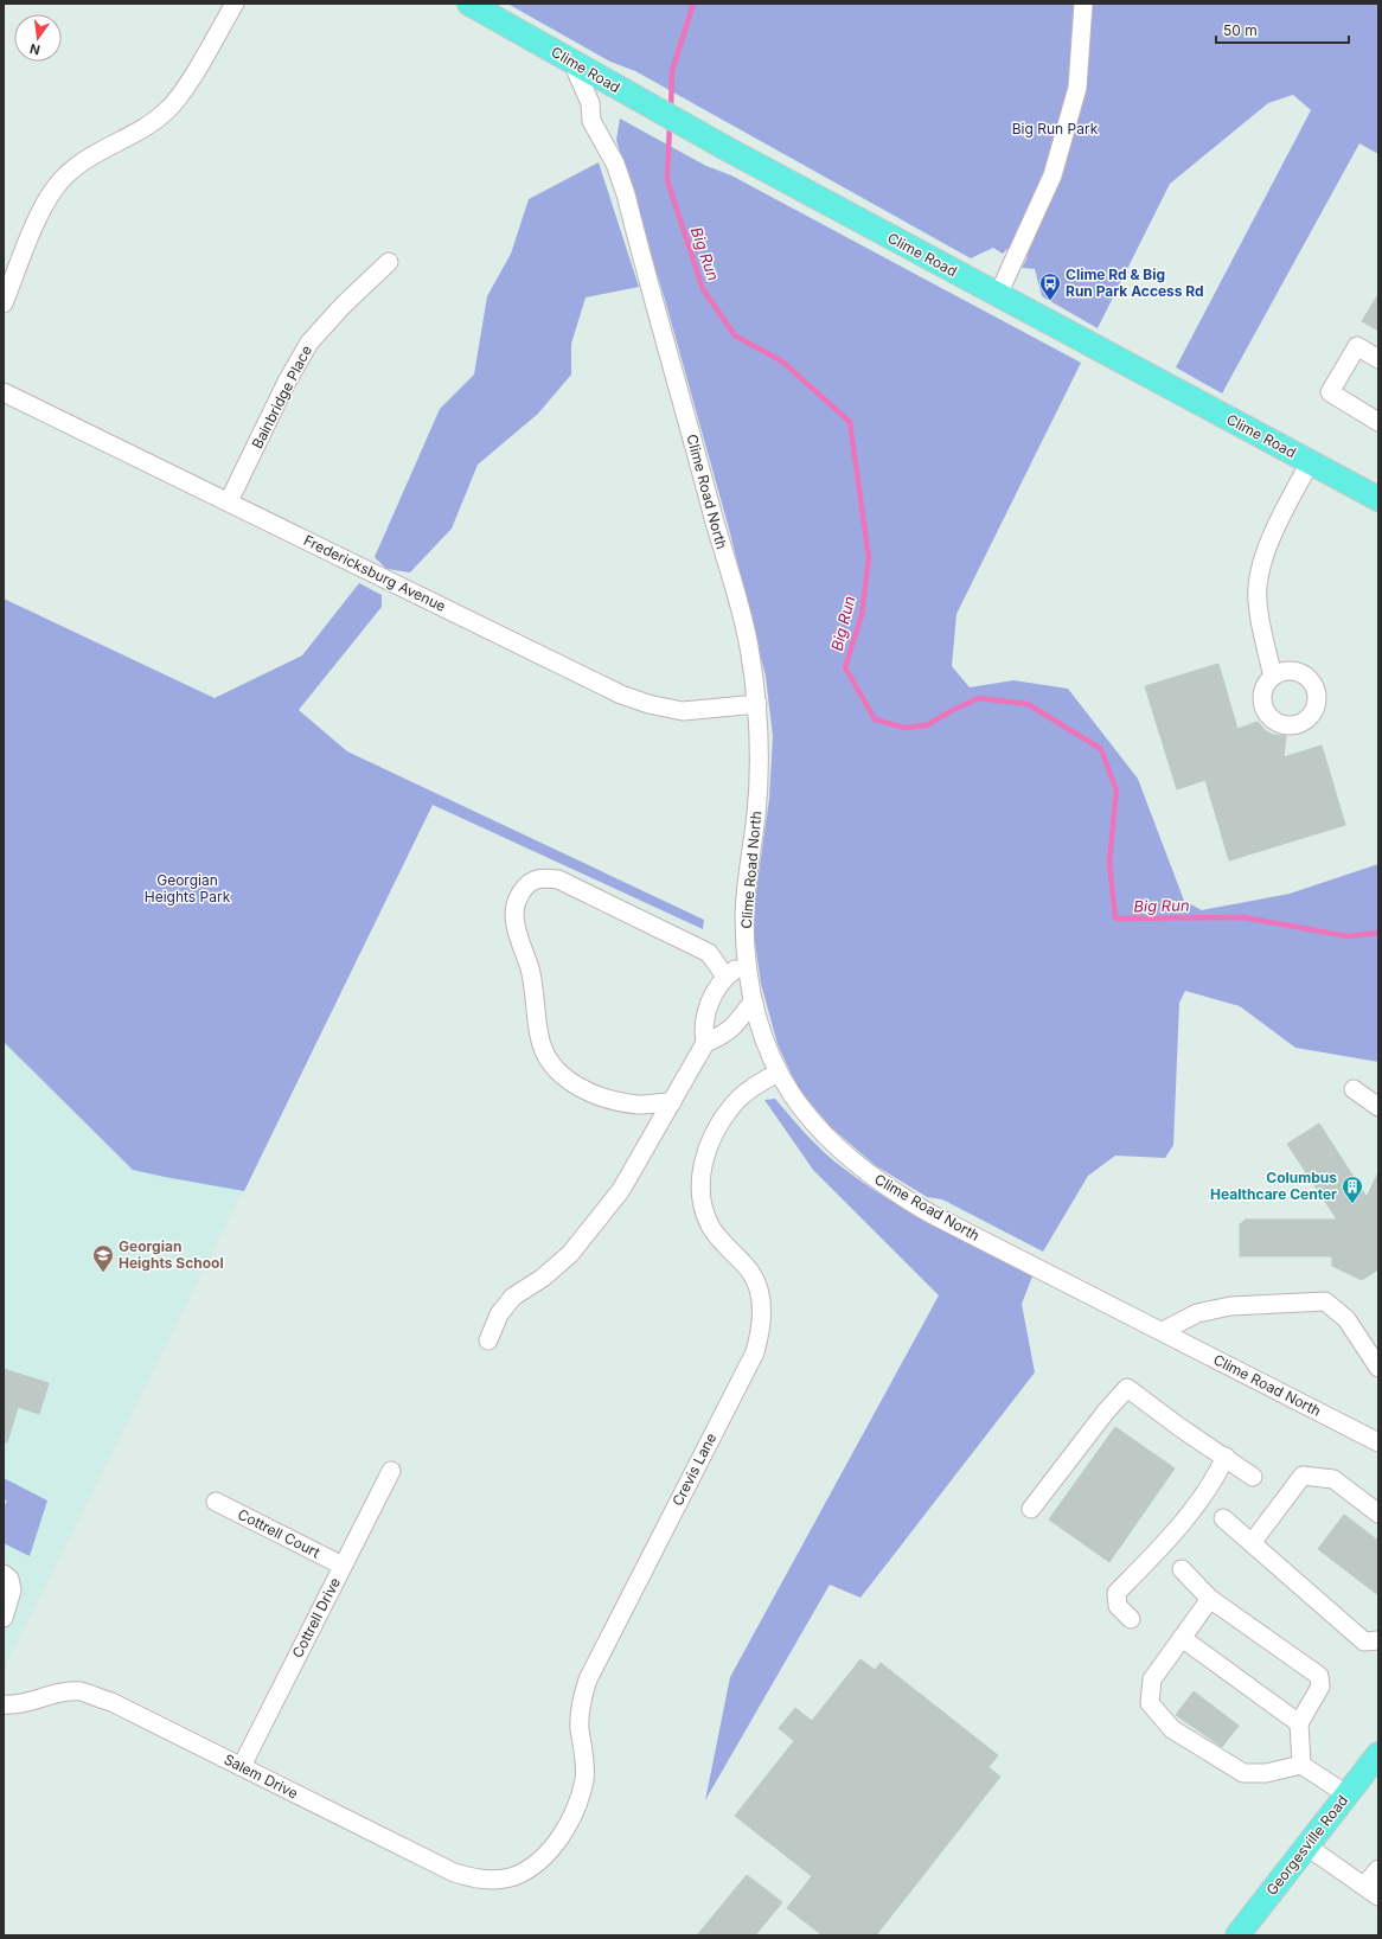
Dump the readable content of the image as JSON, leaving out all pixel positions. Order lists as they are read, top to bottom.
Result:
{
  "streets": {
    "main road": ["Clime Road", "Georgesville Road"],
    "street": [
      "Bainbridge Place",
      "Clime Road North",
      "Fredericksburg Avenue",
      "Crevis Lane",
      "Cottrell Court",
      "Cottrell Drive",
      "Salem Drive"
    ]
  },
  "crossings": [
    ["Clime Road", "Clime Road North"],
    ["Bainbridge Place", "Fredericksburg Avenue"],
    ["Clime Road North", "Fredericksburg Avenue"],
    ["Clime Road North", "Crevis Lane"],
    ["Crevis Lane", "Salem Drive"],
    ["Cottrell Court", "Cottrell Drive"],
    ["Cottrell Drive", "Salem Drive"]
  ],
  "water": ["Big Run"],
  "parks": ["Big Run Park", "Georgian Heights Park"],
  "places": {
    "bus stop": ["Clime Rd & Big Run Park Access Rd"],
    "building": ["Columbus Healthcare Center"],
    "school or university": ["Georgian Heights School"]
  },
  "scale_bar": "50 m",
  "north": "bottom"
}
